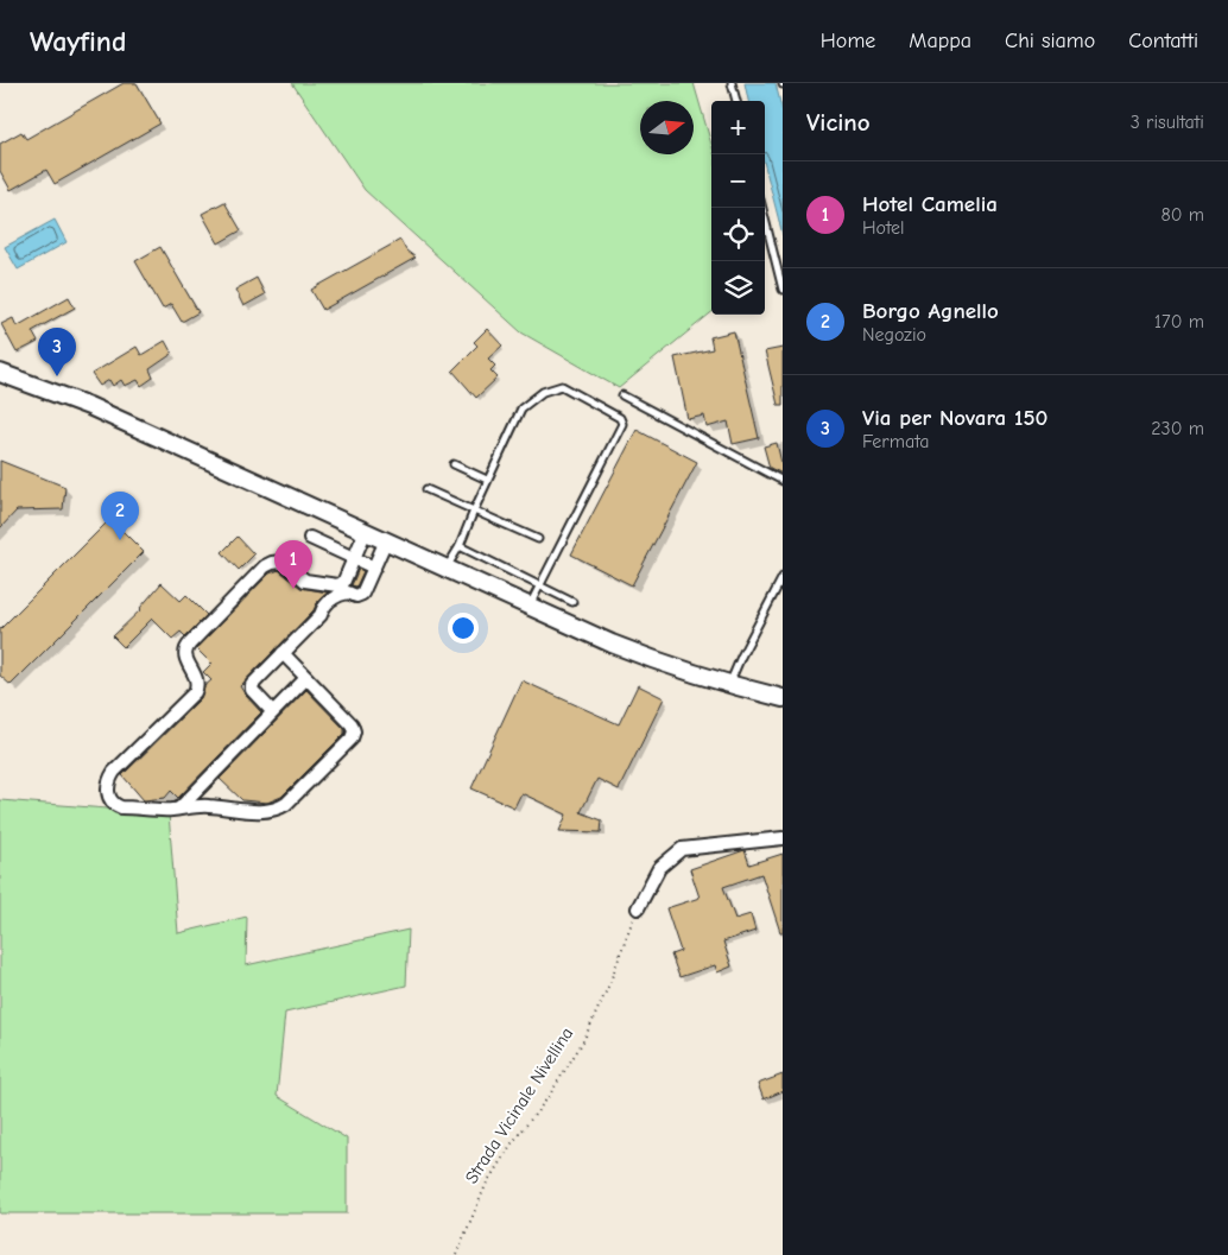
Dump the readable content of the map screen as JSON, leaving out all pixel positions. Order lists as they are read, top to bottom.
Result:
{
  "streets": {
    "path": ["Strada Vicinale Nivellina"]
  },
  "north": "right",
  "page": {
    "header": "Wayfind",
    "nav": [
      "Home",
      "Mappa",
      "Chi siamo",
      "Contatti"
    ],
    "heading": ["Vicino", "3 risultati"],
    "map_buttons": ["+", "−"],
    "list": [
      {
        "mark": "1",
        "name": "Hotel Camelia",
        "note": "Hotel",
        "value": "80 m"
      },
      {
        "mark": "2",
        "name": "Borgo Agnello",
        "note": "Negozio",
        "value": "170 m"
      },
      {
        "mark": "3",
        "name": "Via per Novara 150",
        "note": "Fermata",
        "value": "230 m"
      }
    ],
    "pins": ["3", "2", "1"]
  }
}
